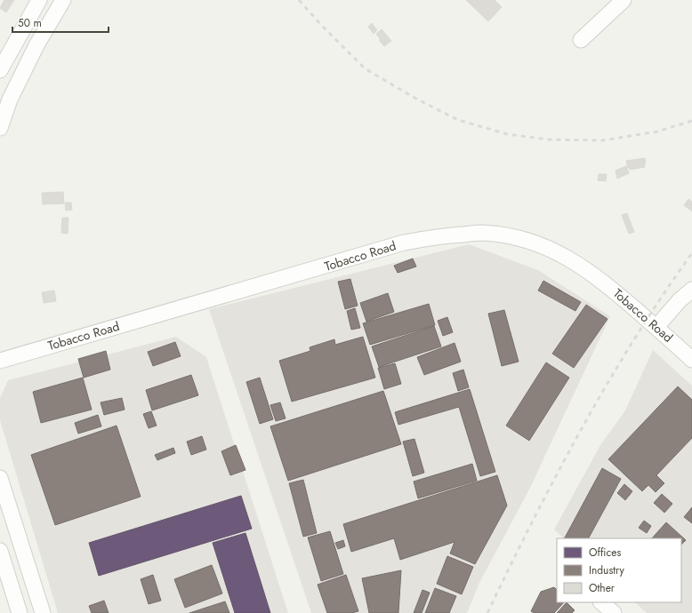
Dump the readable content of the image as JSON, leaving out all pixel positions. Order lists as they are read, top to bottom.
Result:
{
  "streets": {
    "street": ["Tobacco Road"]
  },
  "legend": ["Offices", "Industry", "Other"],
  "scale_bar": "50 m"
}
